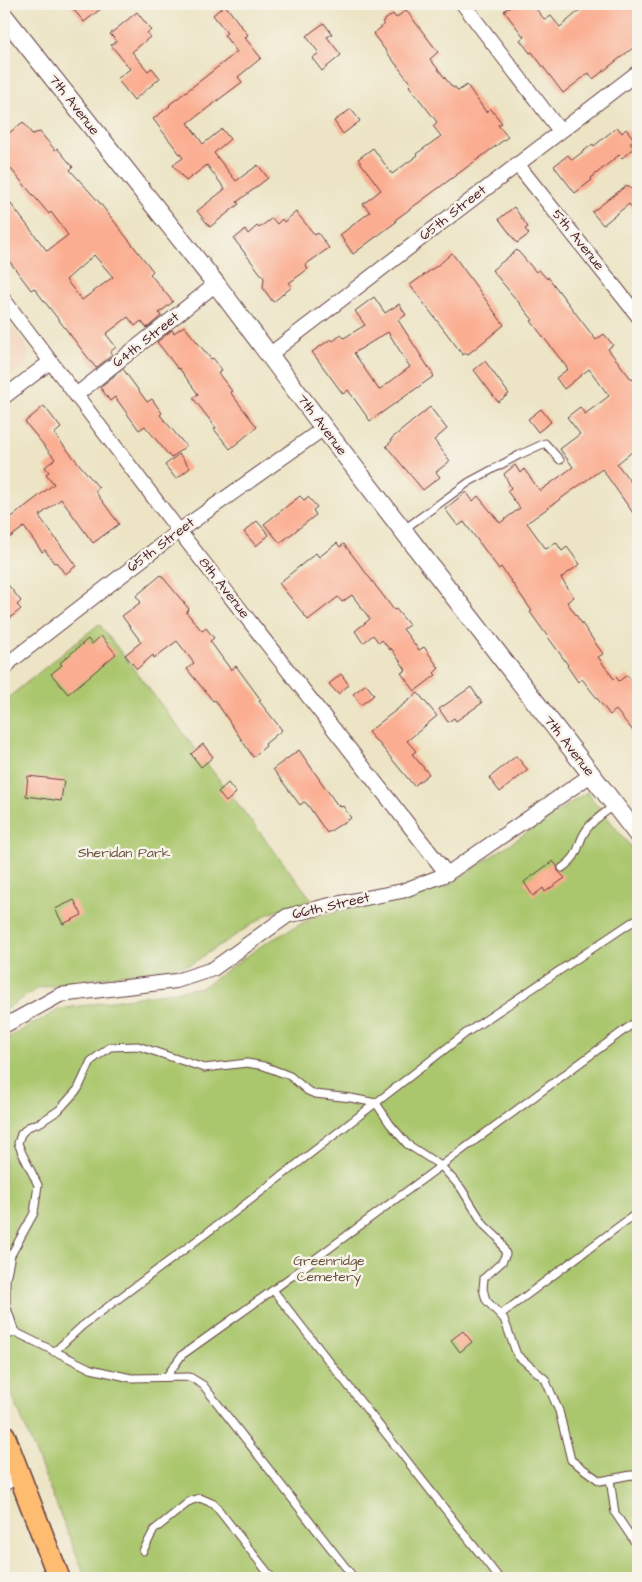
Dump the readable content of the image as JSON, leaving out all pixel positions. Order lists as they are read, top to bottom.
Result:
{
  "streets": {
    "street": [
      "7th Avenue",
      "65th Street",
      "5th Avenue",
      "64th Street",
      "8th Avenue",
      "66th Street"
    ]
  },
  "crossings": [
    ["7th Avenue", "65th Street"],
    ["7th Avenue", "64th Street"],
    ["7th Avenue", "66th Street"],
    ["65th Street", "5th Avenue"],
    ["65th Street", "8th Avenue"],
    ["64th Street", "8th Avenue"],
    ["8th Avenue", "66th Street"]
  ],
  "parks": ["Sheridan Park", "Greenridge Cemetery"]
}
